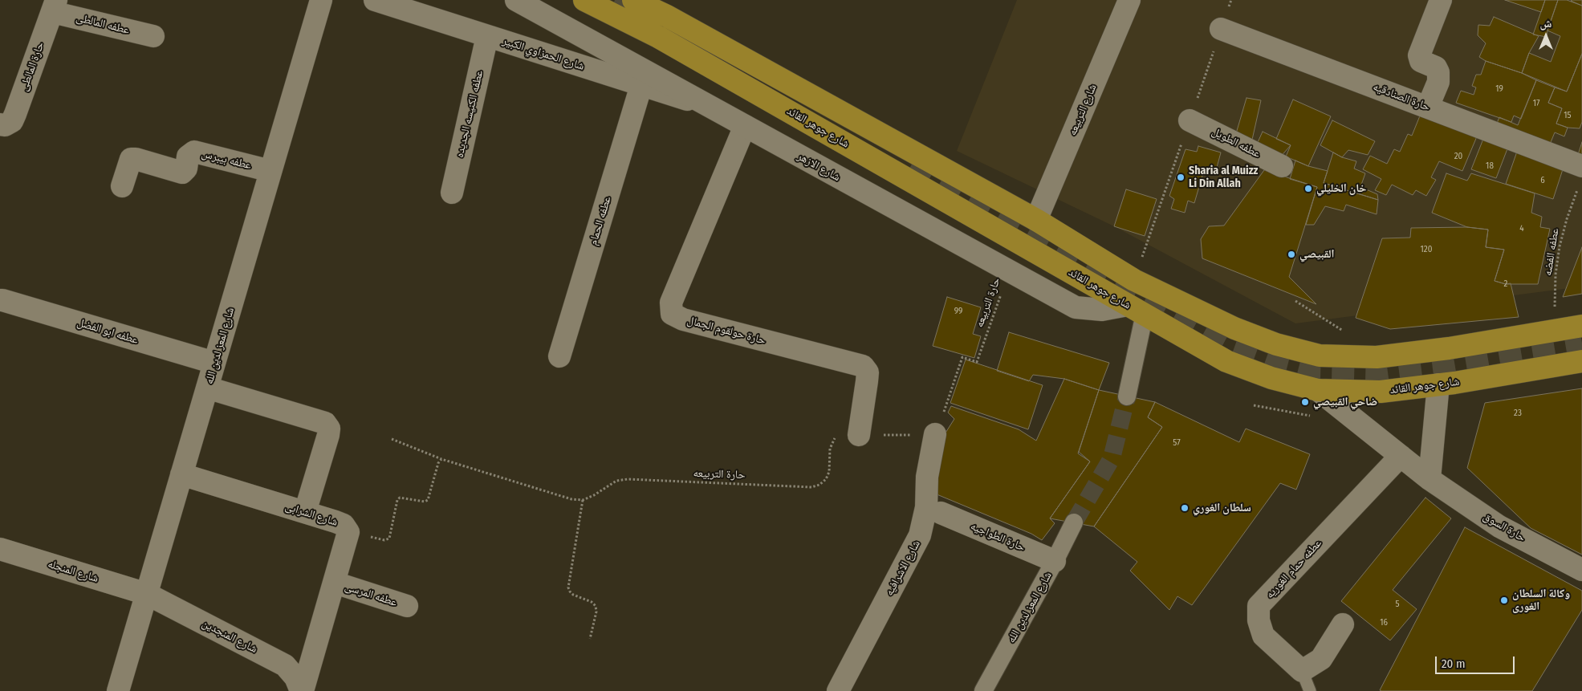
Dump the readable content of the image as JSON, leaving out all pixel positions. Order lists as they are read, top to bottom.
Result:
{
  "streets": {
    "main road": ["شارع جوهر القائد"],
    "street": [
      "عطفه المالطى",
      "شارع الحمزاوي الكبير",
      "حارة المالطى",
      "حارة الصنادقيه",
      "شارع التربيعه",
      "عطفه الكنيسه الجديده",
      "عطفه الطويل",
      "عطفه بيبرس",
      "شارع الازهر",
      "عطفه الحمام",
      "حارة حولقوم الجمال",
      "عطفه ابو الفضل",
      "شارع المعز لدين الله",
      "شارع الشرابى",
      "حارة السوق",
      "حارة الطواجيه",
      "شارع الاشرافيه",
      "عطفه حمام الغوريه",
      "شارع المنجله",
      "عطفه المرسى",
      "شارع المنجدين"
    ],
    "path": ["عطفه الفضه", "حارة التربيعه"]
  },
  "crossings": [
    ["عطفه المالطى", "حارة المالطى"],
    ["شارع الحمزاوي الكبير", "عطفه الكنيسه الجديده"],
    ["شارع الحمزاوي الكبير", "شارع الازهر"],
    ["شارع الحمزاوي الكبير", "عطفه الحمام"],
    ["حارة الصنادقيه", "عطفه الفضه"],
    ["شارع جوهر القائد", "شارع الازهر"],
    ["شارع جوهر القائد", "حارة السوق"],
    ["عطفه بيبرس", "شارع المعز لدين الله"],
    ["شارع الازهر", "حارة التربيعه"],
    ["شارع الازهر", "حارة حولقوم الجمال"],
    ["حارة التربيعه", "حارة حولقوم الجمال"],
    ["حارة التربيعه", "شارع الاشرافيه"],
    ["عطفه ابو الفضل", "شارع المعز لدين الله"],
    ["شارع المعز لدين الله", "شارع الشرابى"],
    ["شارع المعز لدين الله", "حارة الطواجيه"],
    ["شارع المعز لدين الله", "شارع المنجله"],
    ["شارع المعز لدين الله", "شارع المنجدين"],
    ["شارع الشرابى", "عطفه المرسى"],
    ["شارع الشرابى", "شارع المنجدين"],
    ["حارة السوق", "عطفه حمام الغوريه"],
    ["شارع المنجله", "شارع المنجدين"]
  ],
  "places": [
    "Sharia al Muizz Li Din Allah",
    "خان الخليلي",
    "القبيصي",
    "ضاحي القبيصي",
    "سلطان الغوري",
    "وكالة السلطان الغورى"
  ],
  "house_numbers": [
    "19",
    "17",
    "15",
    "20",
    "18",
    "6",
    "4",
    "120",
    "2",
    "99",
    "23",
    "57",
    "5",
    "16"
  ],
  "scale_bar": "20 m",
  "north": "top"
}
